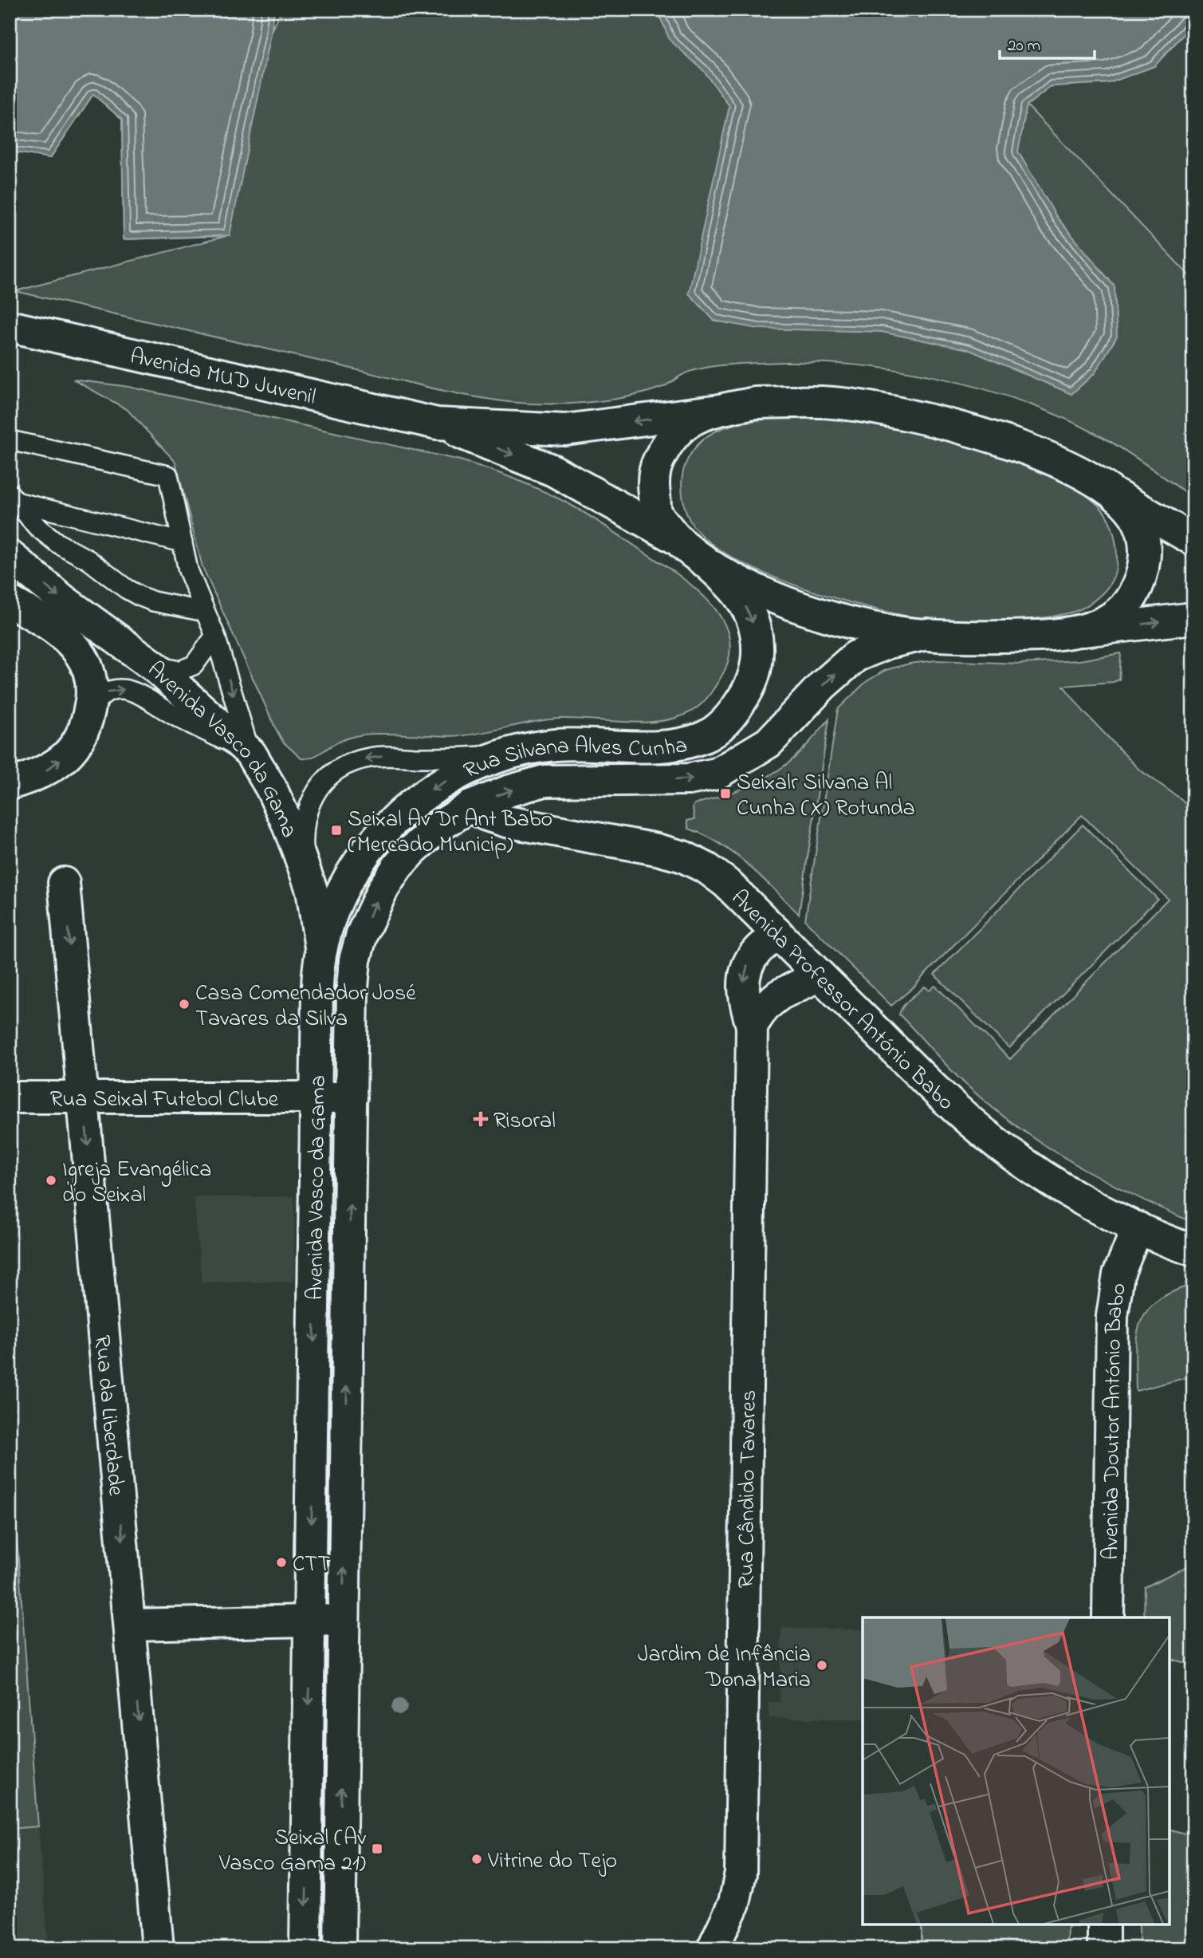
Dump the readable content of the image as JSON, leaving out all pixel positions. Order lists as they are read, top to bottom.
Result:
{
  "streets": {
    "street": [
      "Avenida MUD Juvenil",
      "Avenida Vasco da Gama",
      "Rua Silvana Alves Cunha",
      "Avenida Professor António Babo",
      "Rua Seixal Futebol Clube",
      "Rua da Liberdade",
      "Avenida Doutor António Babo",
      "Rua Cândido Tavares"
    ]
  },
  "crossings": [
    ["Avenida Vasco da Gama", "Rua Silvana Alves Cunha"],
    ["Avenida Vasco da Gama", "Rua Seixal Futebol Clube"],
    ["Rua Silvana Alves Cunha", "Avenida Professor António Babo"],
    ["Avenida Professor António Babo", "Avenida Doutor António Babo"],
    ["Avenida Professor António Babo", "Rua Cândido Tavares"],
    ["Rua Seixal Futebol Clube", "Rua da Liberdade"]
  ],
  "one_way": ["Rua da Liberdade"],
  "places": {
    "transit": ["Seixalr Silvana Al Cunha (X) Rotunda", "Seixal Av Dr Ant Babo (Mercado Municip)", "Seixal (Av Vasco Gama 21)"],
    "other": [
      "Casa Comendador José Tavares da Silva",
      "Igreja Evangélica do Seixal",
      "CTT",
      "Jardim de Infância Dona Maria",
      "Vitrine do Tejo"
    ],
    "health": ["Risoral"]
  },
  "scale_bar": "20 m"
}
